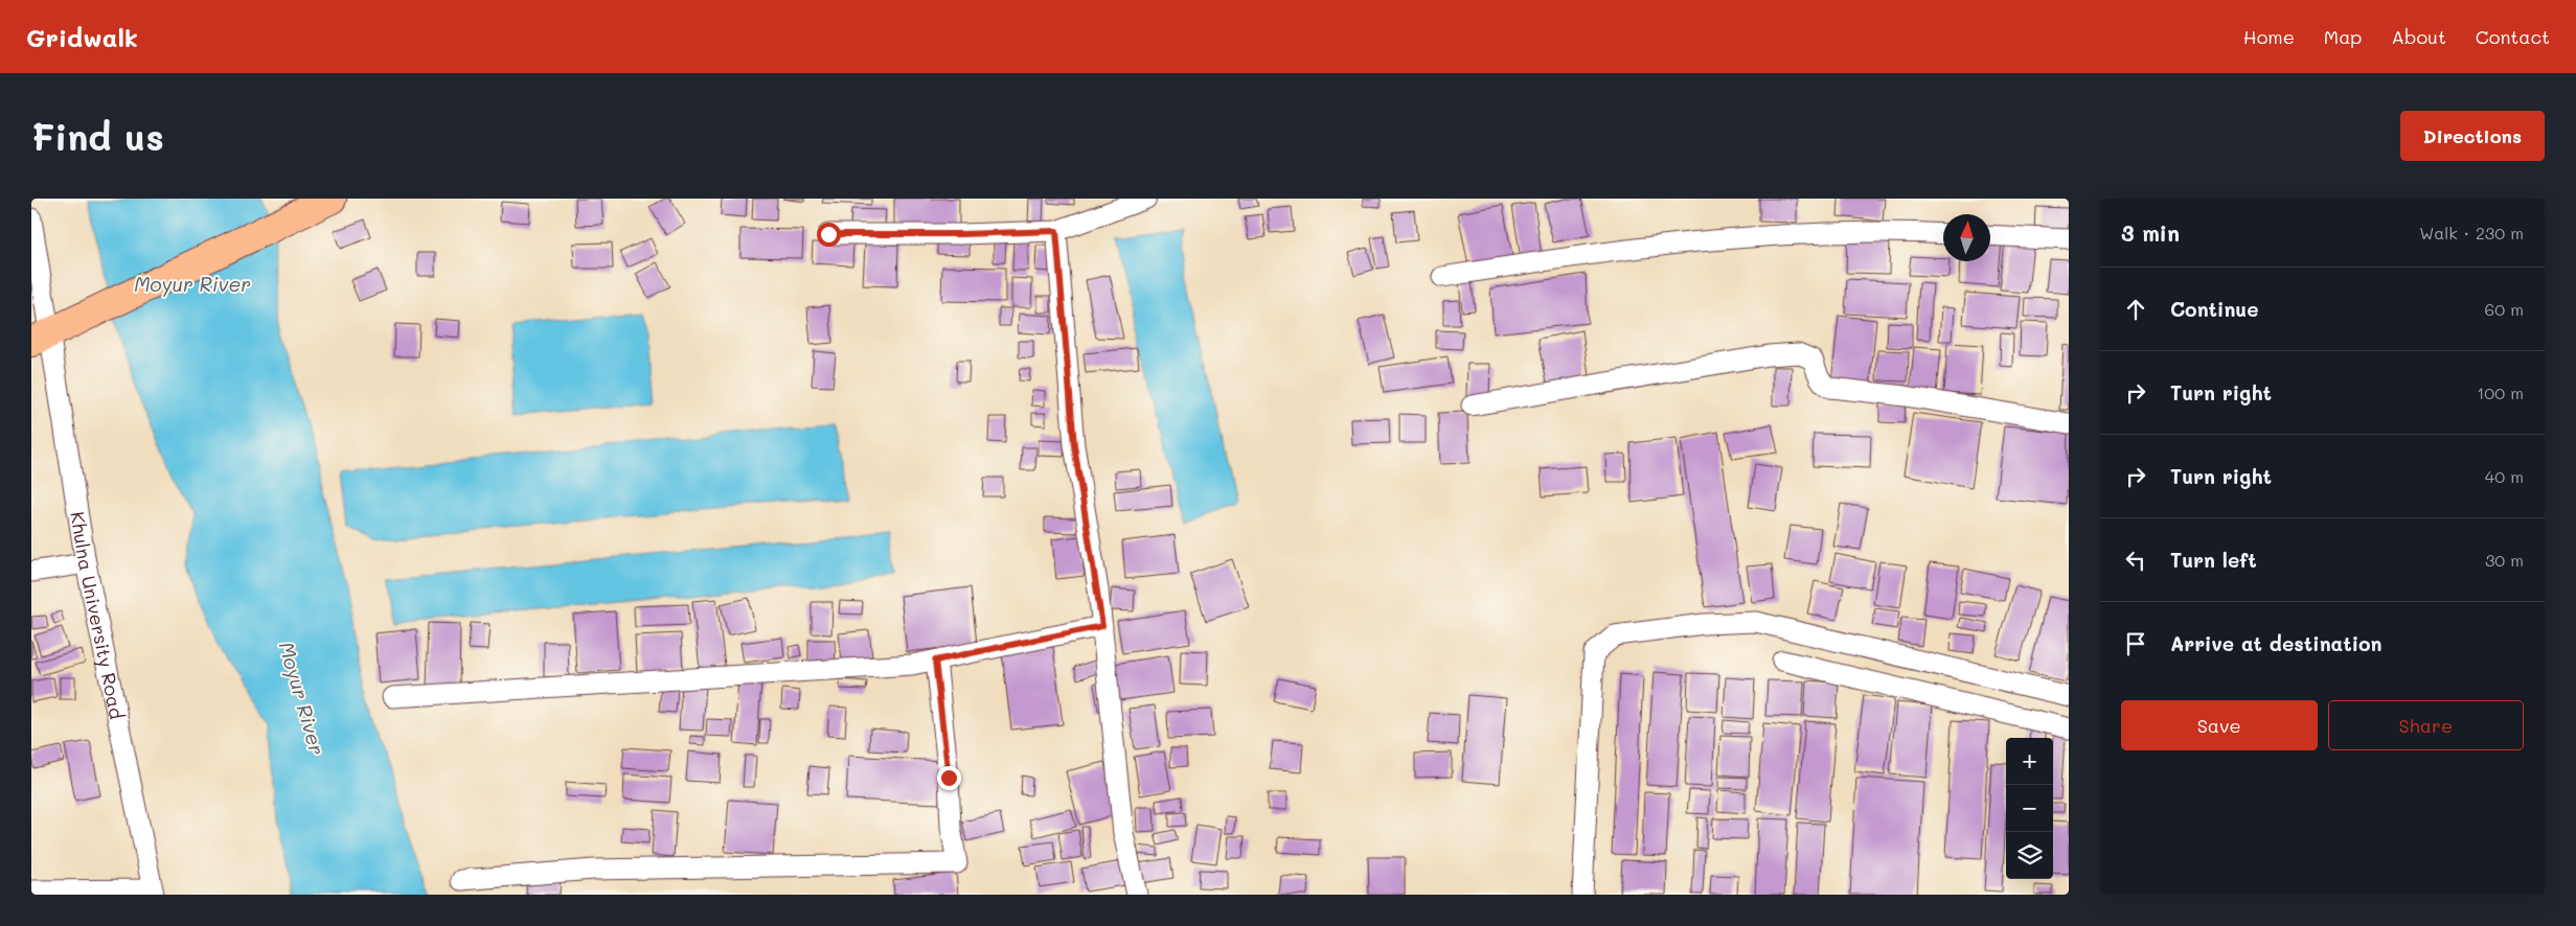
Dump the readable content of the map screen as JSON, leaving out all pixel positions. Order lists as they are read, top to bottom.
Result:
{
  "streets": {
    "street": ["Khulna University Road"]
  },
  "water": ["Moyur River"],
  "north": "top",
  "page": {
    "header": "Gridwalk",
    "nav": [
      "Home",
      "Map",
      "About",
      "Contact"
    ],
    "buttons": [
      "Directions",
      ["Save", "Share"]
    ],
    "title": "Find us",
    "heading": ["3 min", "Walk · 230 m"],
    "list": [
      ["Continue", "60 m"],
      ["Turn right", "100 m"],
      ["Turn right", "40 m"],
      ["Turn left", "30 m"],
      "Arrive at destination"
    ],
    "map_buttons": ["+", "−"]
  }
}
